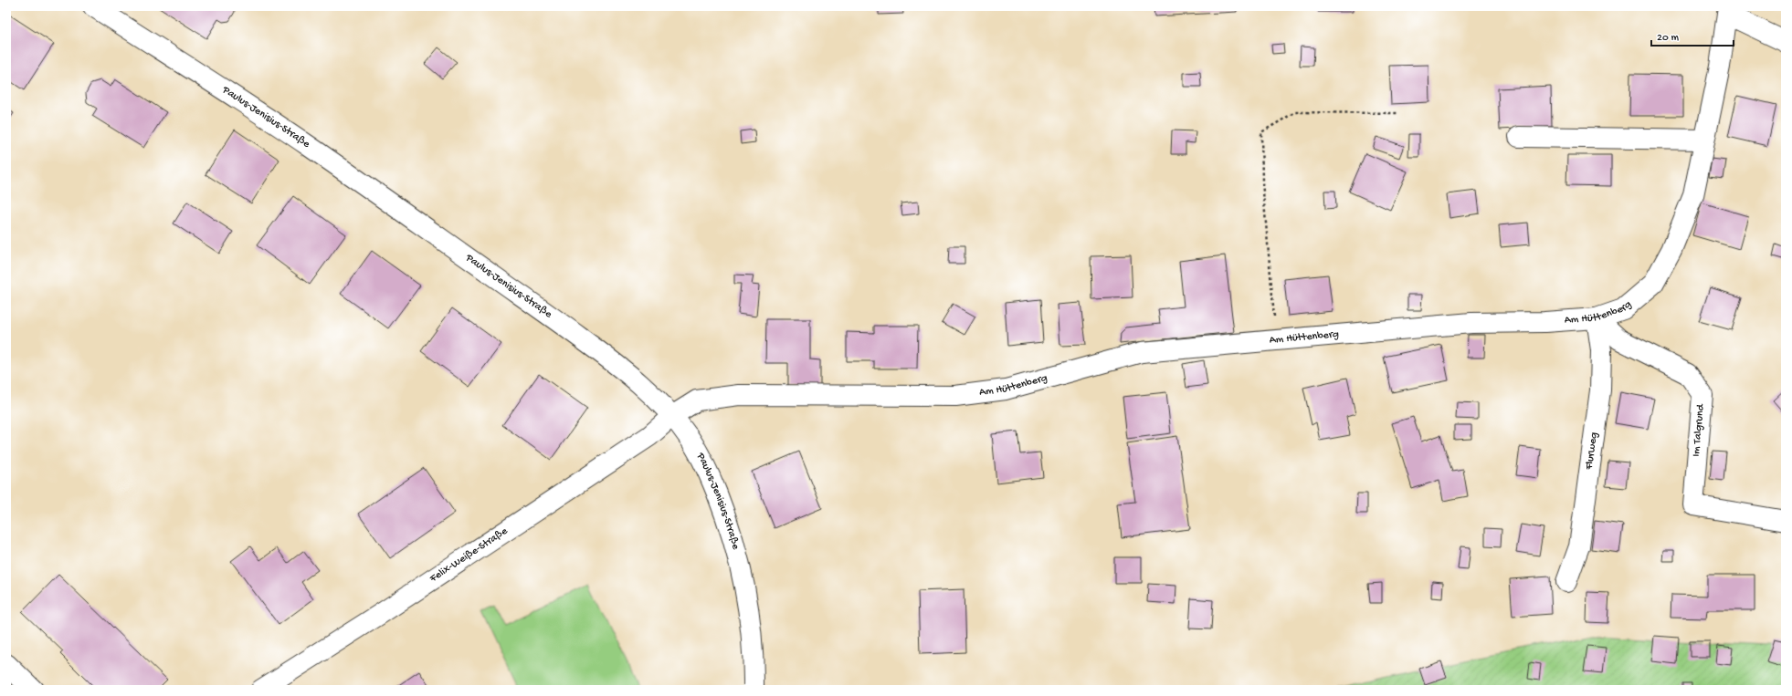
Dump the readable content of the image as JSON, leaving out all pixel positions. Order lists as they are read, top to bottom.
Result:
{
  "streets": {
    "street": [
      "Paulus-Jenisius-Straße",
      "Am Hüttenberg",
      "Im Talgrund",
      "Flurweg",
      "Felix-Weiße-Straße"
    ]
  },
  "crossings": [
    ["Paulus-Jenisius-Straße", "Am Hüttenberg"],
    ["Paulus-Jenisius-Straße", "Felix-Weiße-Straße"],
    ["Am Hüttenberg", "Im Talgrund"],
    ["Am Hüttenberg", "Flurweg"],
    ["Am Hüttenberg", "Felix-Weiße-Straße"],
    ["Im Talgrund", "Flurweg"]
  ],
  "scale_bar": "20 m"
}
